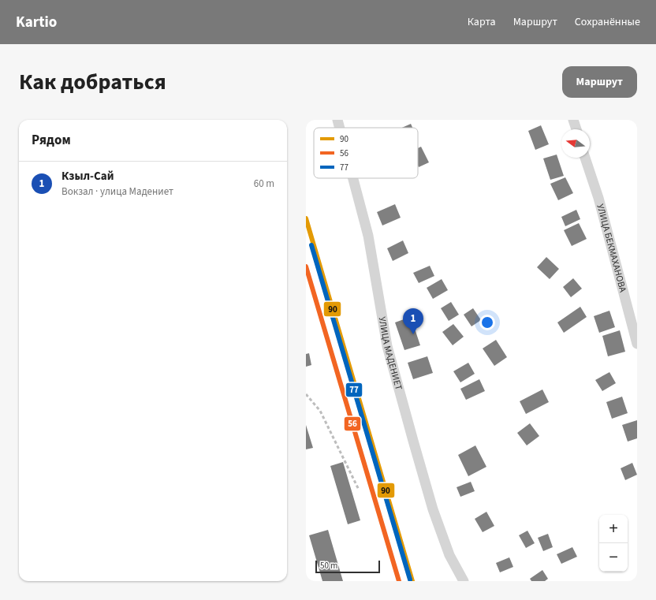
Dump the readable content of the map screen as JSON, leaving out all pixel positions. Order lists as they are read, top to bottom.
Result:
{
  "streets": {
    "street": ["УЛИЦА БЕКМАХАНОВА", "УЛИЦА МАДЕНИЕТ"]
  },
  "lines": ["transit line 90", "transit line 77", "transit line 56"],
  "legend": ["90", "56", "77"],
  "scale_bar": "50 m",
  "north": "left",
  "page": {
    "header": "Kartio",
    "nav": ["Карта", "Маршрут", "Сохранённые"],
    "title": "Как добраться",
    "buttons": "Маршрут",
    "heading": "Рядом",
    "list": [
      {
        "mark": "1",
        "name": "Кзыл-Сай",
        "note": "Вокзал · улица Мадениет",
        "value": "60 m"
      }
    ],
    "pins": "1",
    "map_buttons": ["+", "−"],
    "scale": "50 m"
  }
}
